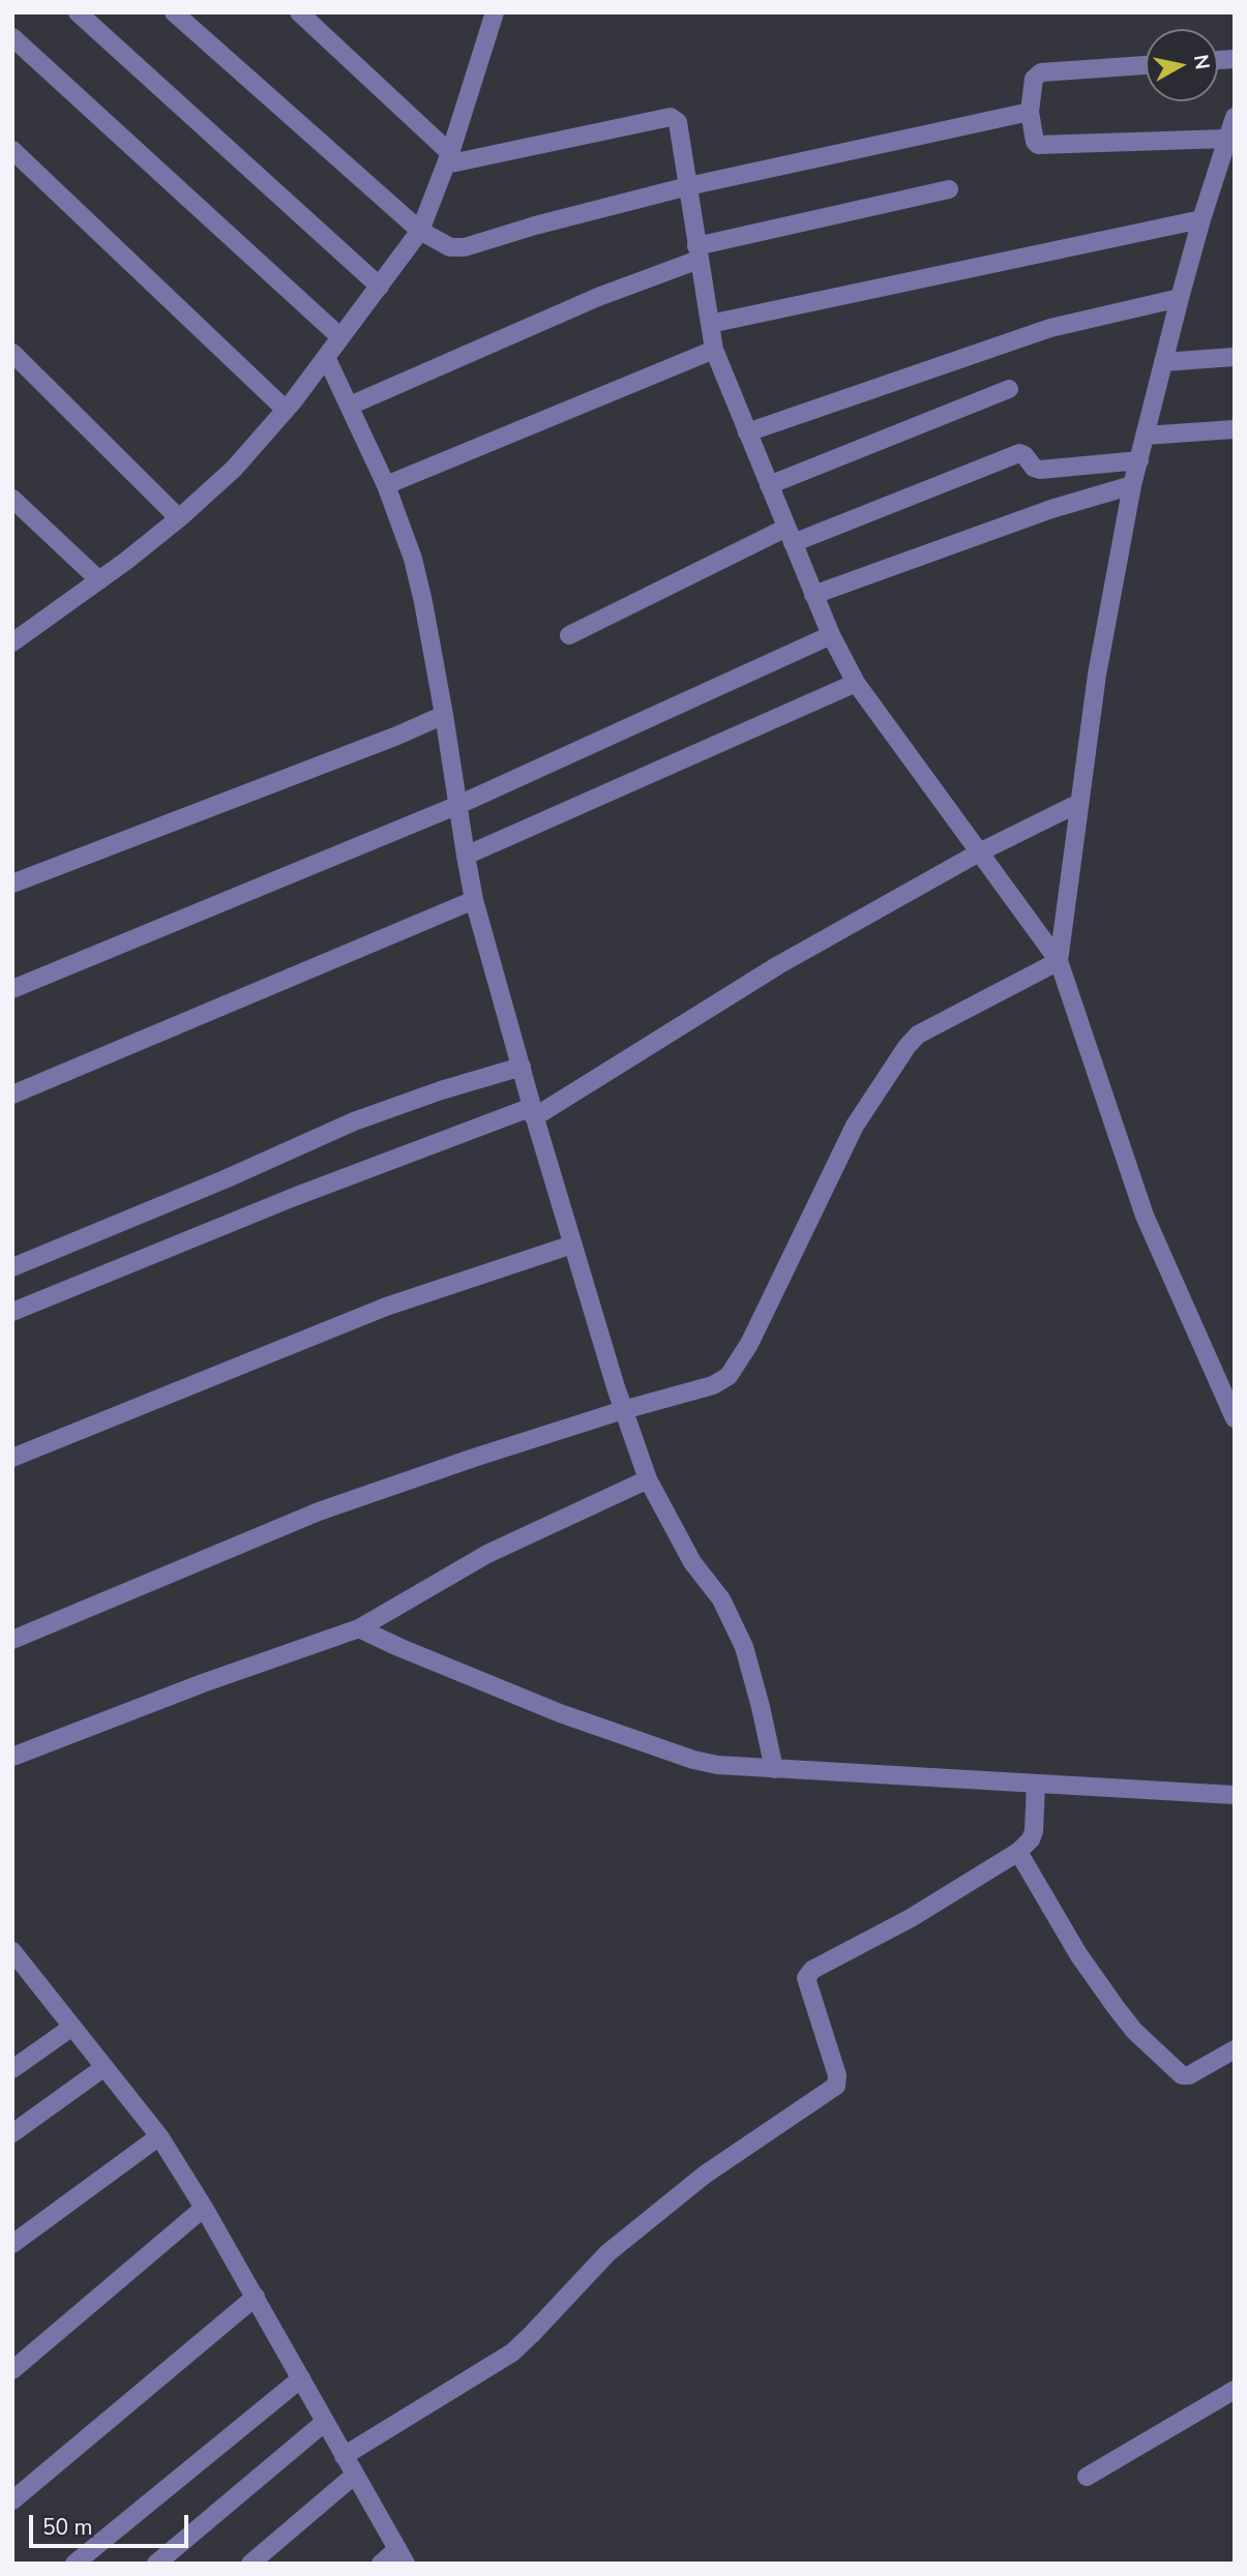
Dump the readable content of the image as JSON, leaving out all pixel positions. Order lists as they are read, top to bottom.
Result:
{
  "scale_bar": "50 m",
  "north": "right"
}
